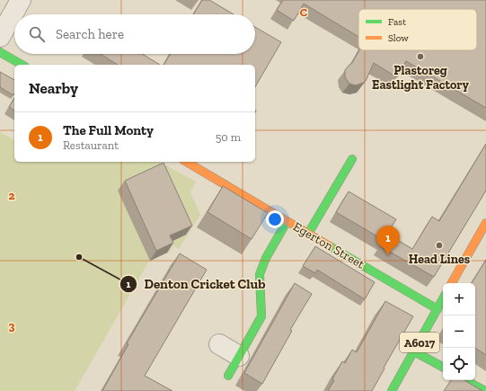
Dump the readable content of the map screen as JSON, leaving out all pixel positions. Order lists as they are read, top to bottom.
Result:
{
  "streets": {
    "main road": ["Egerton Street", "A6017"]
  },
  "crossings": [
    ["Egerton Street", "A6017"]
  ],
  "places": ["Plastoreg Eastlight Factory", "Head Lines", "Denton Cricket Club"],
  "legend": ["Fast", "Slow"],
  "page": {
    "search": "Search here",
    "heading": "Nearby",
    "list": [
      {
        "mark": "1",
        "name": "The Full Monty",
        "note": "Restaurant",
        "value": "50 m"
      }
    ],
    "pins": "1",
    "map_buttons": ["+", "−"]
  },
  "grid": {
    "columns": ["C"],
    "rows": ["2", "3"]
  }
}
